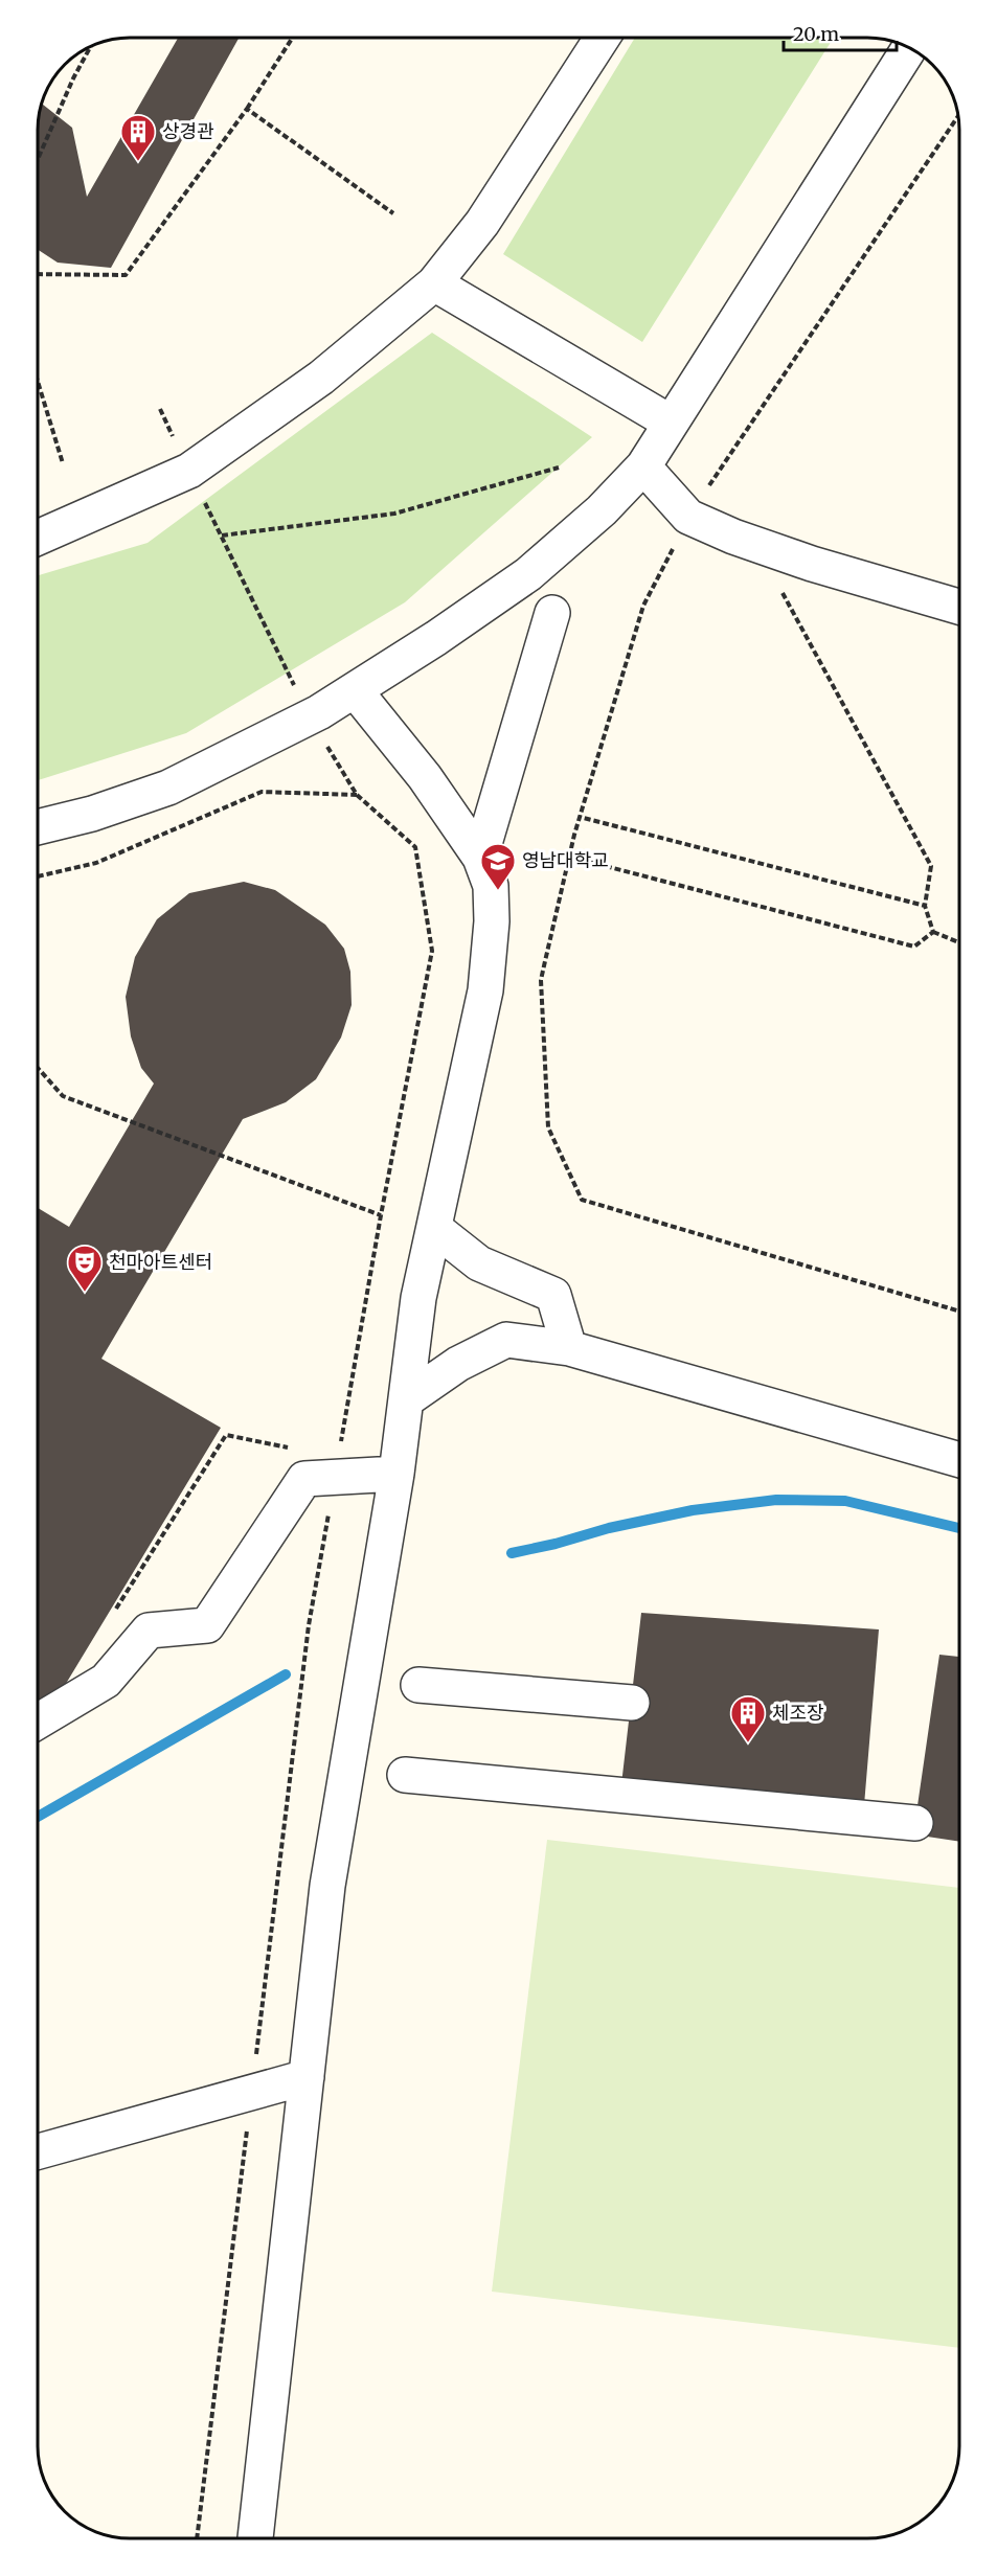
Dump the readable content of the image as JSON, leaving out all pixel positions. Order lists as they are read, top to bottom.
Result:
{
  "places": {
    "building": ["상경관", "체조장"],
    "school or university": ["영남대학교"],
    "theatre": ["천마아트센터"]
  },
  "scale_bar": "20 m"
}
